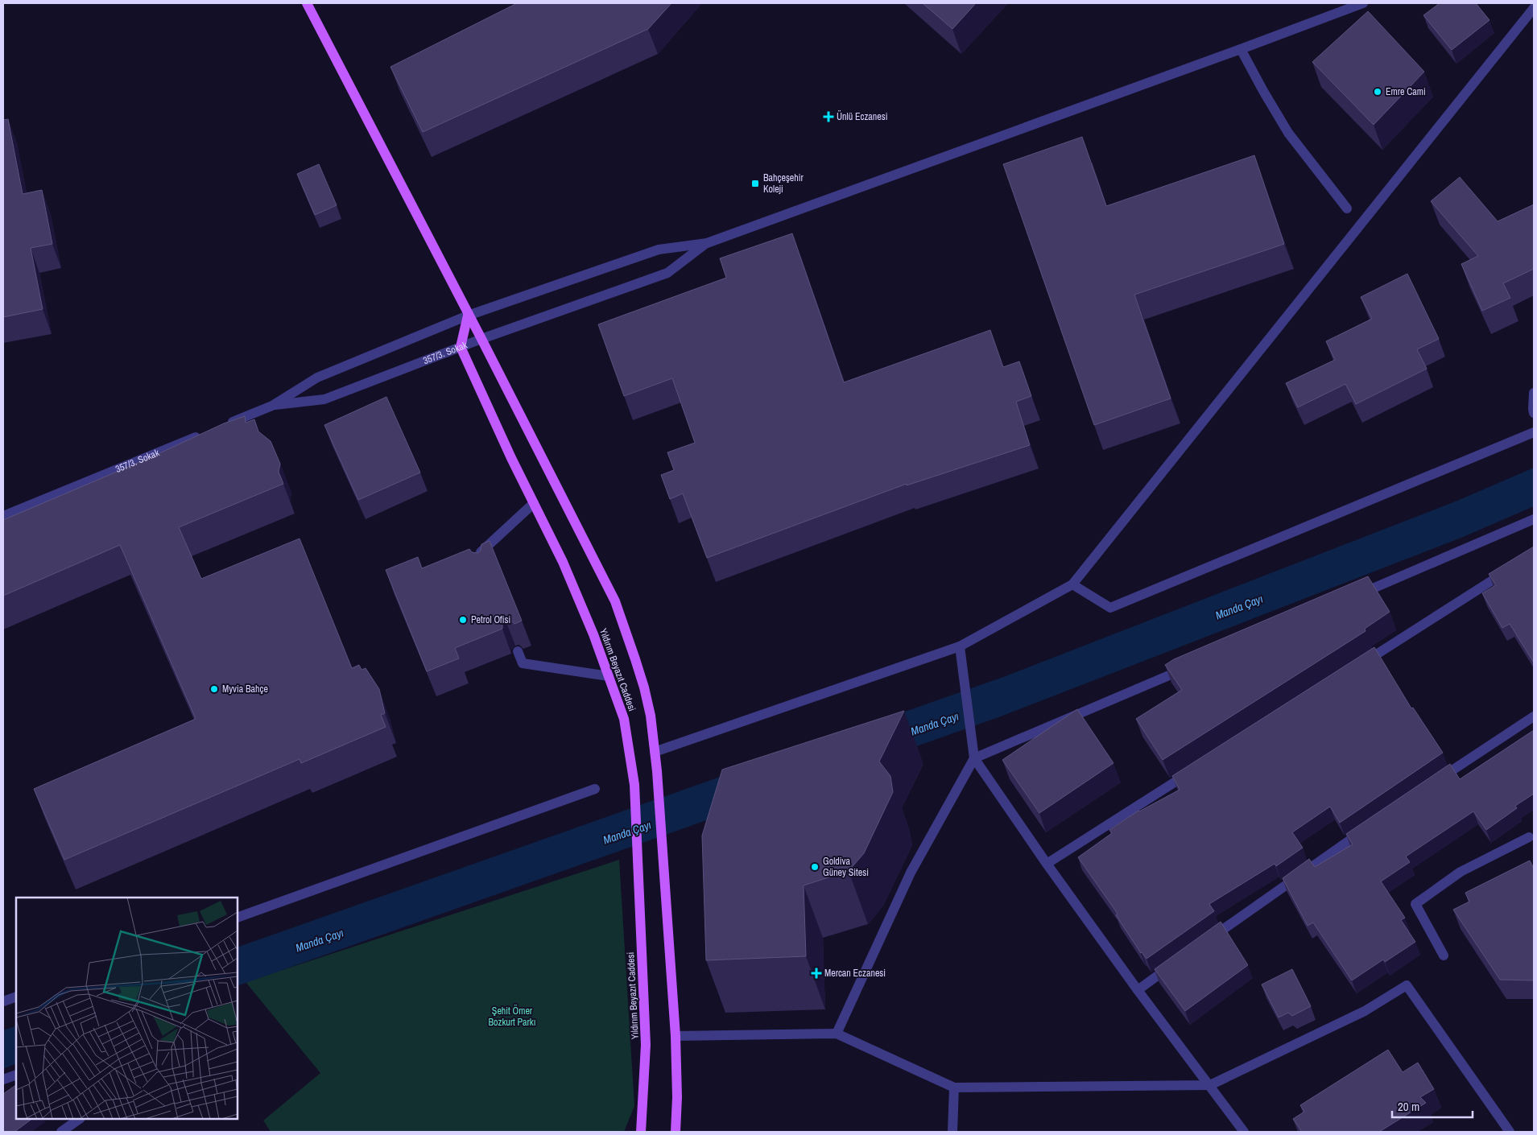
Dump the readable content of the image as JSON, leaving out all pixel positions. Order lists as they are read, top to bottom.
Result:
{
  "streets": {
    "main road": ["Yıldırım Beyazıt Caddesi"],
    "street": ["357/3. Sokak"]
  },
  "crossings": [
    ["357/3. Sokak", "Yıldırım Beyazıt Caddesi"]
  ],
  "water": ["Manda Çayı"],
  "parks": ["Şehit Ömer Bozkurt Parkı"],
  "places": {
    "other": [
      "Emre Cami",
      "Petrol Ofisi",
      "Myvia Bahçe",
      "Goldiva Güney Sitesi"
    ],
    "health": ["Ünlü Eczanesi", "Mercan Eczanesi"],
    "transit": ["Bahçeşehir Koleji"]
  },
  "scale_bar": "20 m"
}
